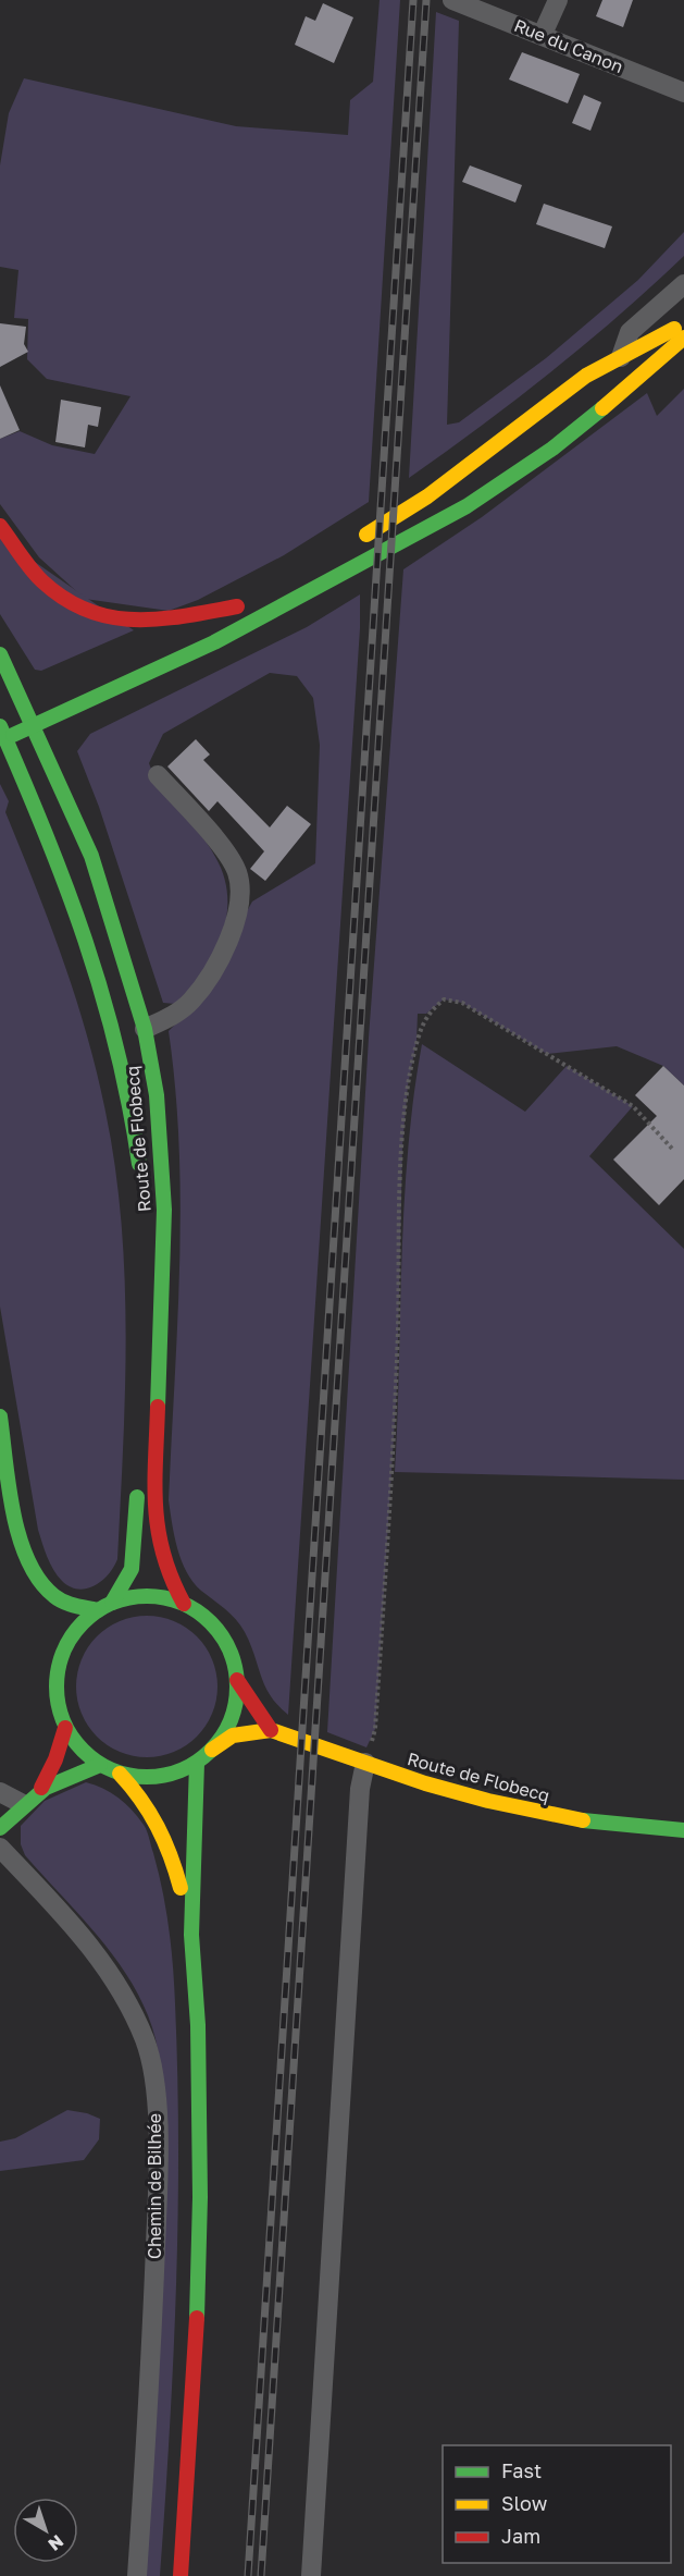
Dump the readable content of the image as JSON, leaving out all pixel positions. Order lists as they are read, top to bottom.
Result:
{
  "streets": {
    "main road": ["Route de Flobecq"],
    "street": ["Rue du Canon", "Chemin de Bilhée"]
  },
  "legend": ["Fast", "Slow", "Jam"],
  "north": "bottom right"
}
